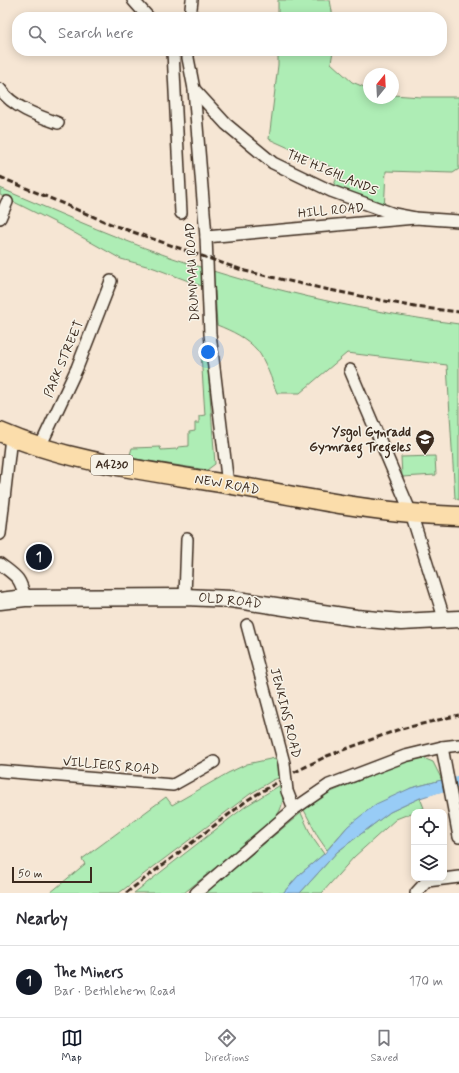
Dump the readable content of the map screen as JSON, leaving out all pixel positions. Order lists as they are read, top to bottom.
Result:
{
  "streets": {
    "main road": ["A4230", "NEW ROAD", "OLD ROAD"],
    "street": [
      "THE HIGHLANDS",
      "HILL ROAD",
      "DRUMMAU ROAD",
      "PARK STREET",
      "JENKINS ROAD",
      "VILLIERS ROAD"
    ]
  },
  "crossings": [
    ["THE HIGHLANDS", "HILL ROAD"],
    ["THE HIGHLANDS", "DRUMMAU ROAD"],
    ["HILL ROAD", "DRUMMAU ROAD"],
    ["DRUMMAU ROAD", "NEW ROAD"],
    ["PARK STREET", "NEW ROAD"]
  ],
  "places": {
    "school or university": ["Ysgol Gynradd Gymraeg Tregeles"]
  },
  "scale_bar": "50 m",
  "north": "top",
  "page": {
    "search": "Search here",
    "pins": "1",
    "scale": "50 m",
    "heading": "Nearby",
    "list": [
      {
        "mark": "1",
        "name": "The Miners",
        "note": "Bar · Bethlehem Road",
        "value": "170 m"
      }
    ],
    "nav": ["Map", "Directions", "Saved"]
  }
}
